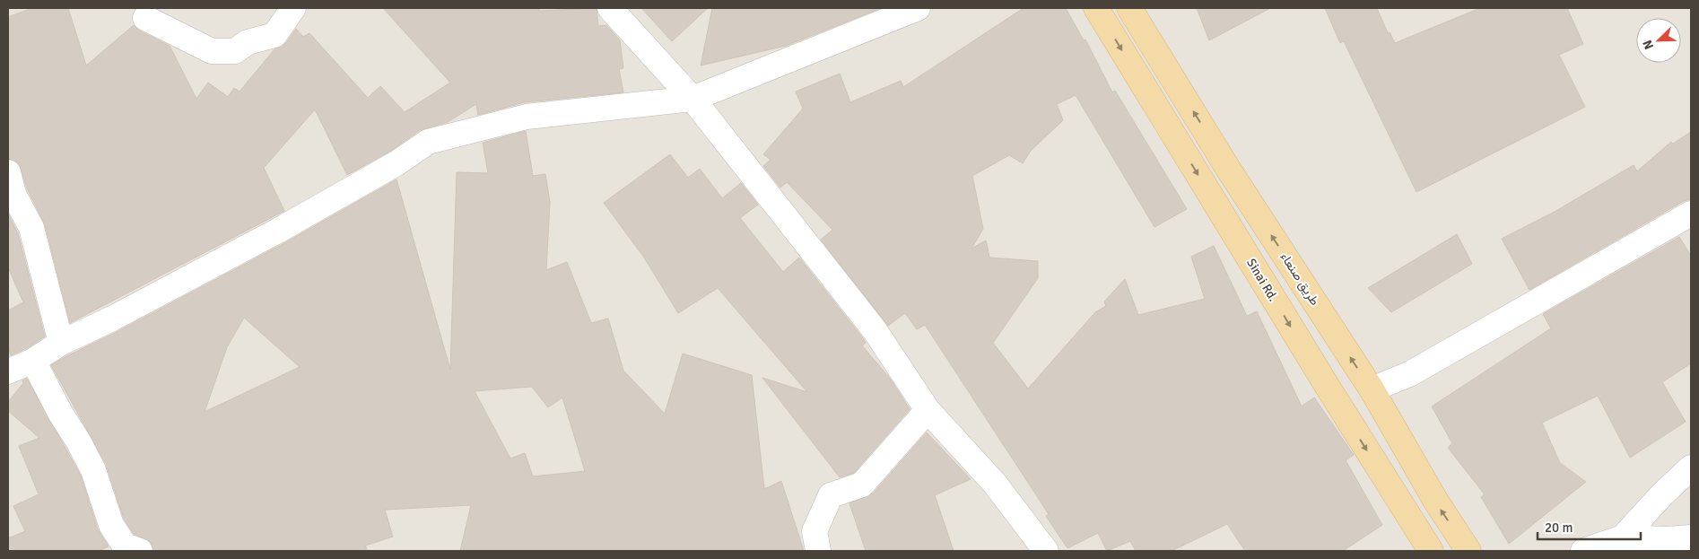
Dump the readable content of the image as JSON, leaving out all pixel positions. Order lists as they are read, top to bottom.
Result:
{
  "streets": {
    "main road": ["طريق صنعاء", "Sinai Rd."]
  },
  "one_way": ["طريق صنعاء", "Sinai Rd."],
  "scale_bar": "20 m",
  "north": "bottom left"
}
